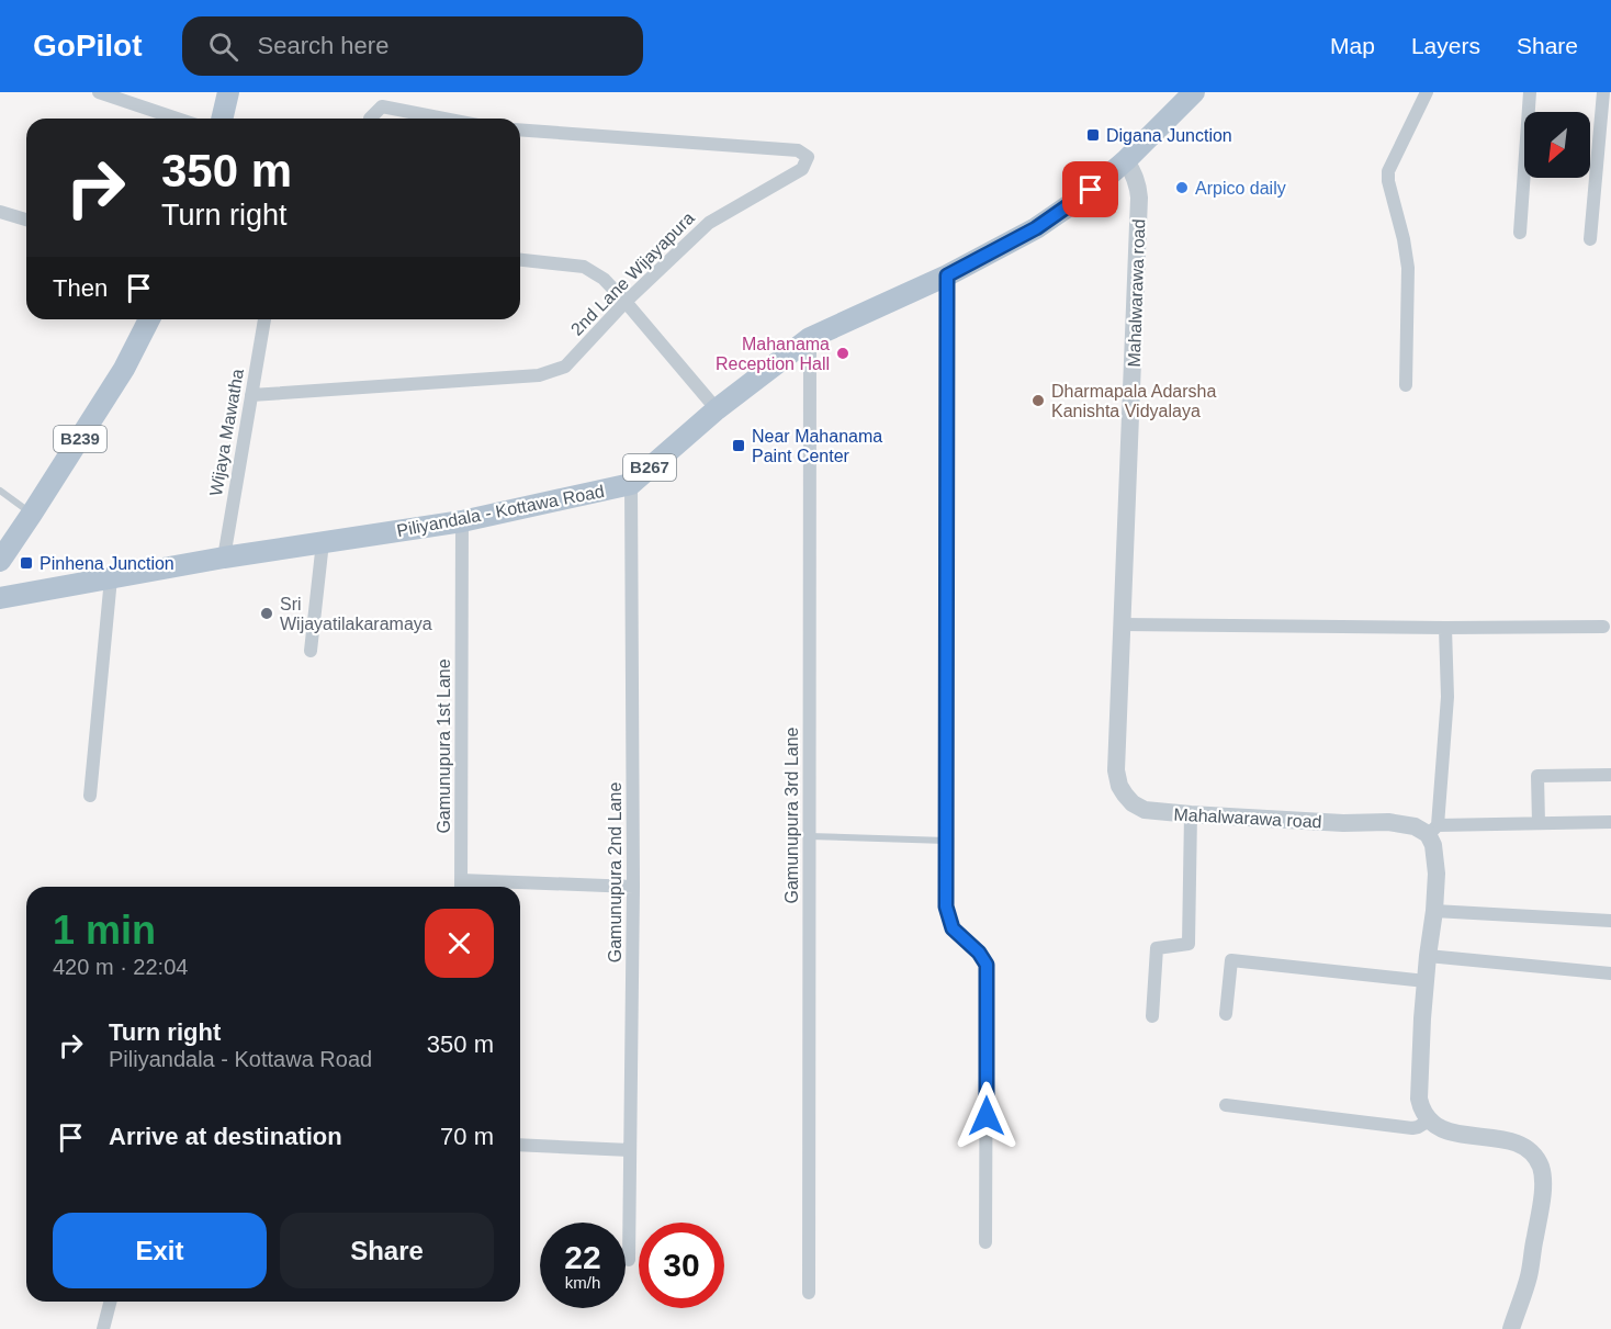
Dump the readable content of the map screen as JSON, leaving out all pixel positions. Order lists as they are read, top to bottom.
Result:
{
  "streets": {
    "main road": ["B239", "B267", "Piliyandala - Kottawa Road"],
    "street": [
      "2nd Lane Wijayapura",
      "Mahalwarawa road",
      "Wijaya Mawatha",
      "Gamunupura 1st Lane",
      "Gamunupura 3rd Lane",
      "Gamunupura 2nd Lane"
    ]
  },
  "crossings": [
    ["2nd Lane Wijayapura", "Wijaya Mawatha"],
    ["Mahalwarawa road", "Piliyandala - Kottawa Road"],
    ["Wijaya Mawatha", "Piliyandala - Kottawa Road"],
    ["Piliyandala - Kottawa Road", "Gamunupura 1st Lane"],
    ["Piliyandala - Kottawa Road", "Gamunupura 3rd Lane"],
    ["Piliyandala - Kottawa Road", "Gamunupura 2nd Lane"]
  ],
  "places": {
    "transit": ["Digana Junction", "Near Mahanama Paint Center", "Pinhena Junction"],
    "other": [
      "Arpico daily",
      "Mahanama Reception Hall",
      "Dharmapala Adarsha Kanishta Vidyalaya",
      "Sri Wijayatilakaramaya"
    ]
  },
  "north": "bottom left",
  "page": {
    "header": "GoPilot",
    "search": "Search here",
    "nav": ["Map", "Layers", "Share"],
    "turn": ["350 m", "Turn right"],
    "then": "Then",
    "heading": ["1 min", "420 m · 22:04"],
    "list": [
      {
        "name": "Turn right",
        "note": "Piliyandala - Kottawa Road",
        "value": "350 m"
      },
      {
        "name": "Arrive at destination",
        "value": "70 m"
      }
    ],
    "buttons": ["Exit", "Share"],
    "speed": "22 km/h",
    "limit": "30"
  }
}
